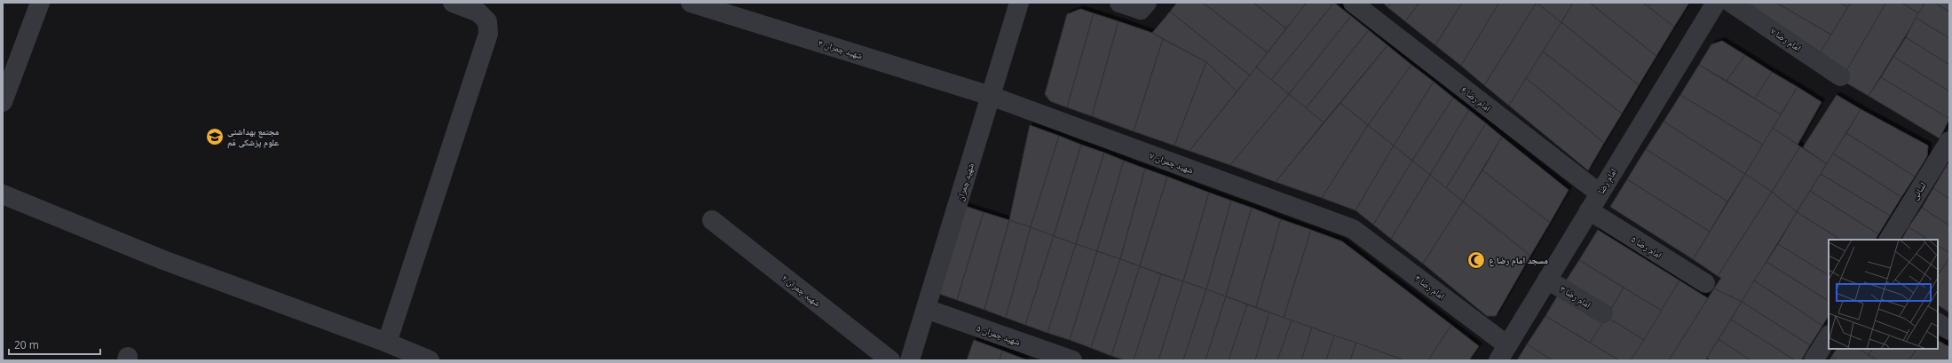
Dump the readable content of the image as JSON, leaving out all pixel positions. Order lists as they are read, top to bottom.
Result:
{
  "streets": {
    "street": [
      "امام رضا ۷",
      "شهید چمران ۴",
      "امام رضا ۶",
      "شهید چمران ۷",
      "امام رضا",
      "شهید چمران",
      "لسانی",
      "امام رضا ۵",
      "امام رضا ۴",
      "شهید چمران ۲",
      "امام رضا ۳",
      "شهید چمران ۵"
    ]
  },
  "crossings": [
    ["شهید چمران ۴", "شهید چمران ۷"],
    ["شهید چمران ۴", "شهید چمران"],
    ["امام رضا ۶", "امام رضا"],
    ["شهید چمران ۷", "شهید چمران"],
    ["شهید چمران ۷", "امام رضا ۴"],
    ["امام رضا", "امام رضا ۵"],
    ["امام رضا", "امام رضا ۴"],
    ["امام رضا", "امام رضا ۳"],
    ["شهید چمران", "شهید چمران ۵"]
  ],
  "places": {
    "school or university": ["مجتمع بهداشتی علوم پزشکی قم"],
    "mosque": ["مسجد امام رضا ع"]
  },
  "scale_bar": "20 m"
}
